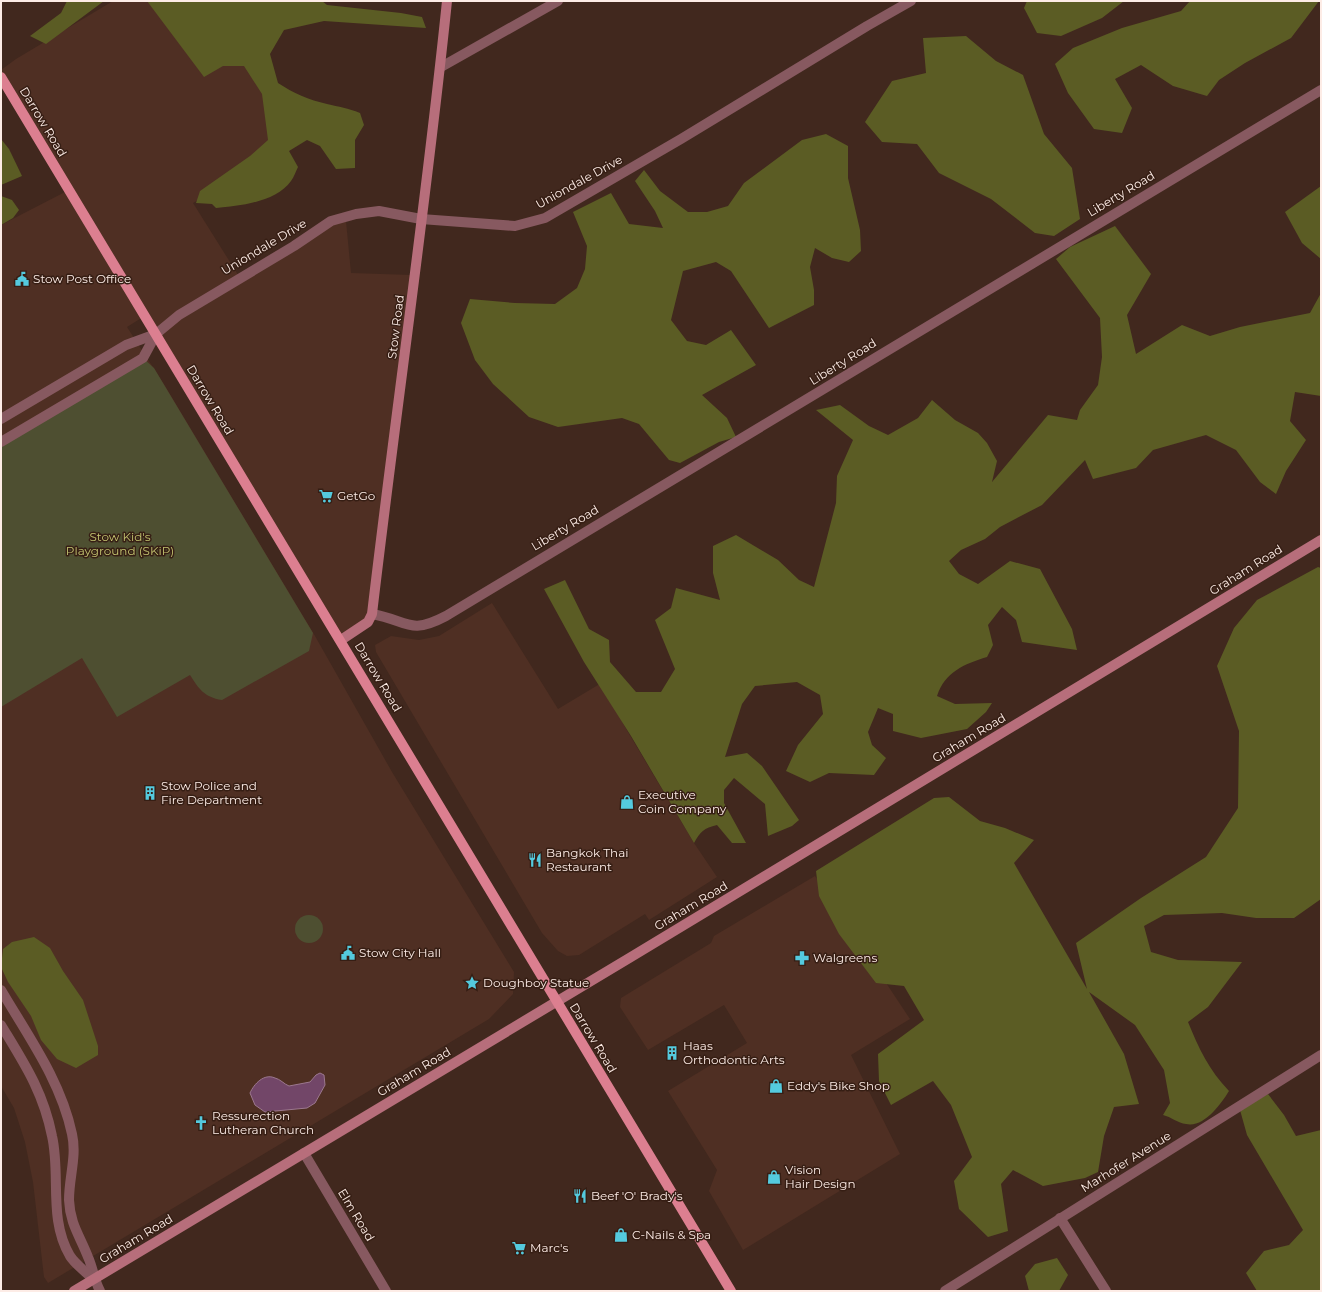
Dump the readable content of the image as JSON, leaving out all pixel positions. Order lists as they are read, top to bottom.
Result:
{
  "streets": {
    "main road": ["Darrow Road", "Stow Road", "Graham Road"],
    "street": [
      "Uniondale Drive",
      "Liberty Road",
      "Marhofer Avenue",
      "Elm Road"
    ]
  },
  "crossings": [
    ["Darrow Road", "Uniondale Drive"],
    ["Darrow Road", "Graham Road"],
    ["Uniondale Drive", "Stow Road"],
    ["Liberty Road", "Stow Road"],
    ["Graham Road", "Elm Road"]
  ],
  "parks": ["Stow Kid's Playground (SKiP)"],
  "places": {
    "public building": ["Stow Post Office", "Stow City Hall"],
    "supermarket": ["GetGo", "Marc's"],
    "building": ["Stow Police and Fire Department", "Haas Orthodontic Arts"],
    "shop": [
      "Executive Coin Company",
      "Eddy's Bike Shop",
      "Vision Hair Design",
      "C-Nails & Spa"
    ],
    "restaurant": ["Bangkok Thai Restaurant", "Beef 'O' Brady's"],
    "pharmacy": ["Walgreens"],
    "place": ["Doughboy Statue"],
    "church": ["Ressurection Lutheran Church"]
  }
}
